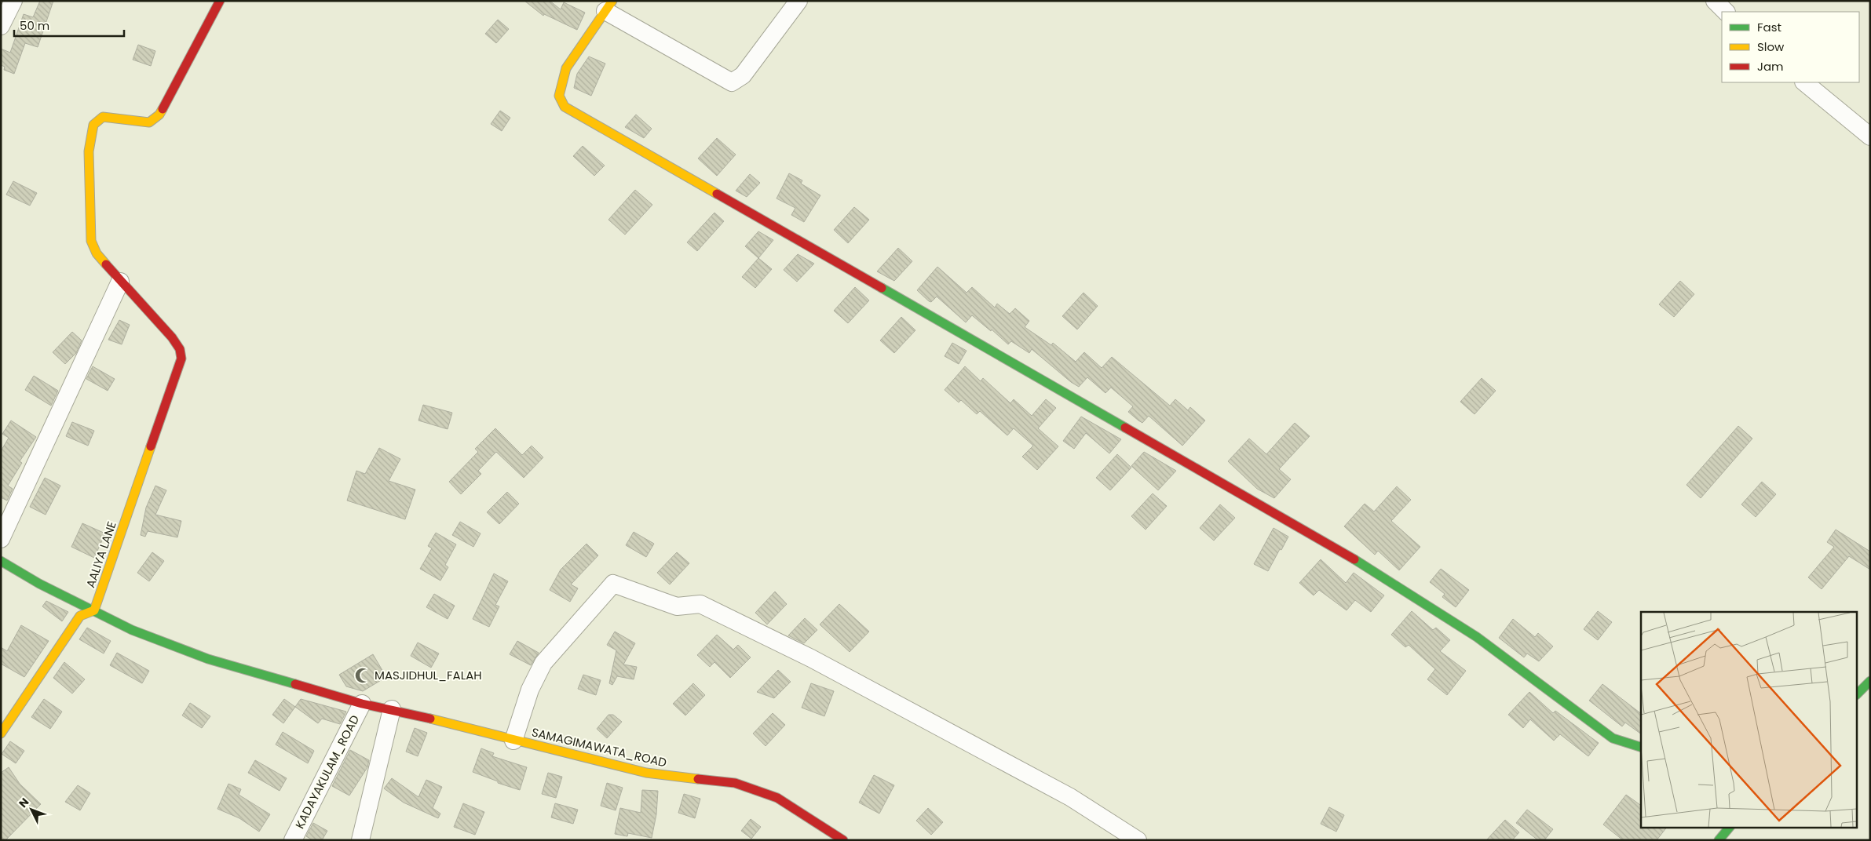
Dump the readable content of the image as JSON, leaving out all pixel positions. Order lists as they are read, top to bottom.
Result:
{
  "streets": {
    "main road": ["AALIYA LANE", "SAMAGIMAWATA_ROAD"],
    "street": ["KADAYAKULAM_ROAD"]
  },
  "crossings": [
    ["AALIYA LANE", "SAMAGIMAWATA_ROAD"],
    ["SAMAGIMAWATA_ROAD", "KADAYAKULAM_ROAD"]
  ],
  "places": {
    "mosque": ["MASJIDHUL_FALAH"]
  },
  "legend": ["Fast", "Slow", "Jam"],
  "scale_bar": "50 m",
  "north": "top left"
}
